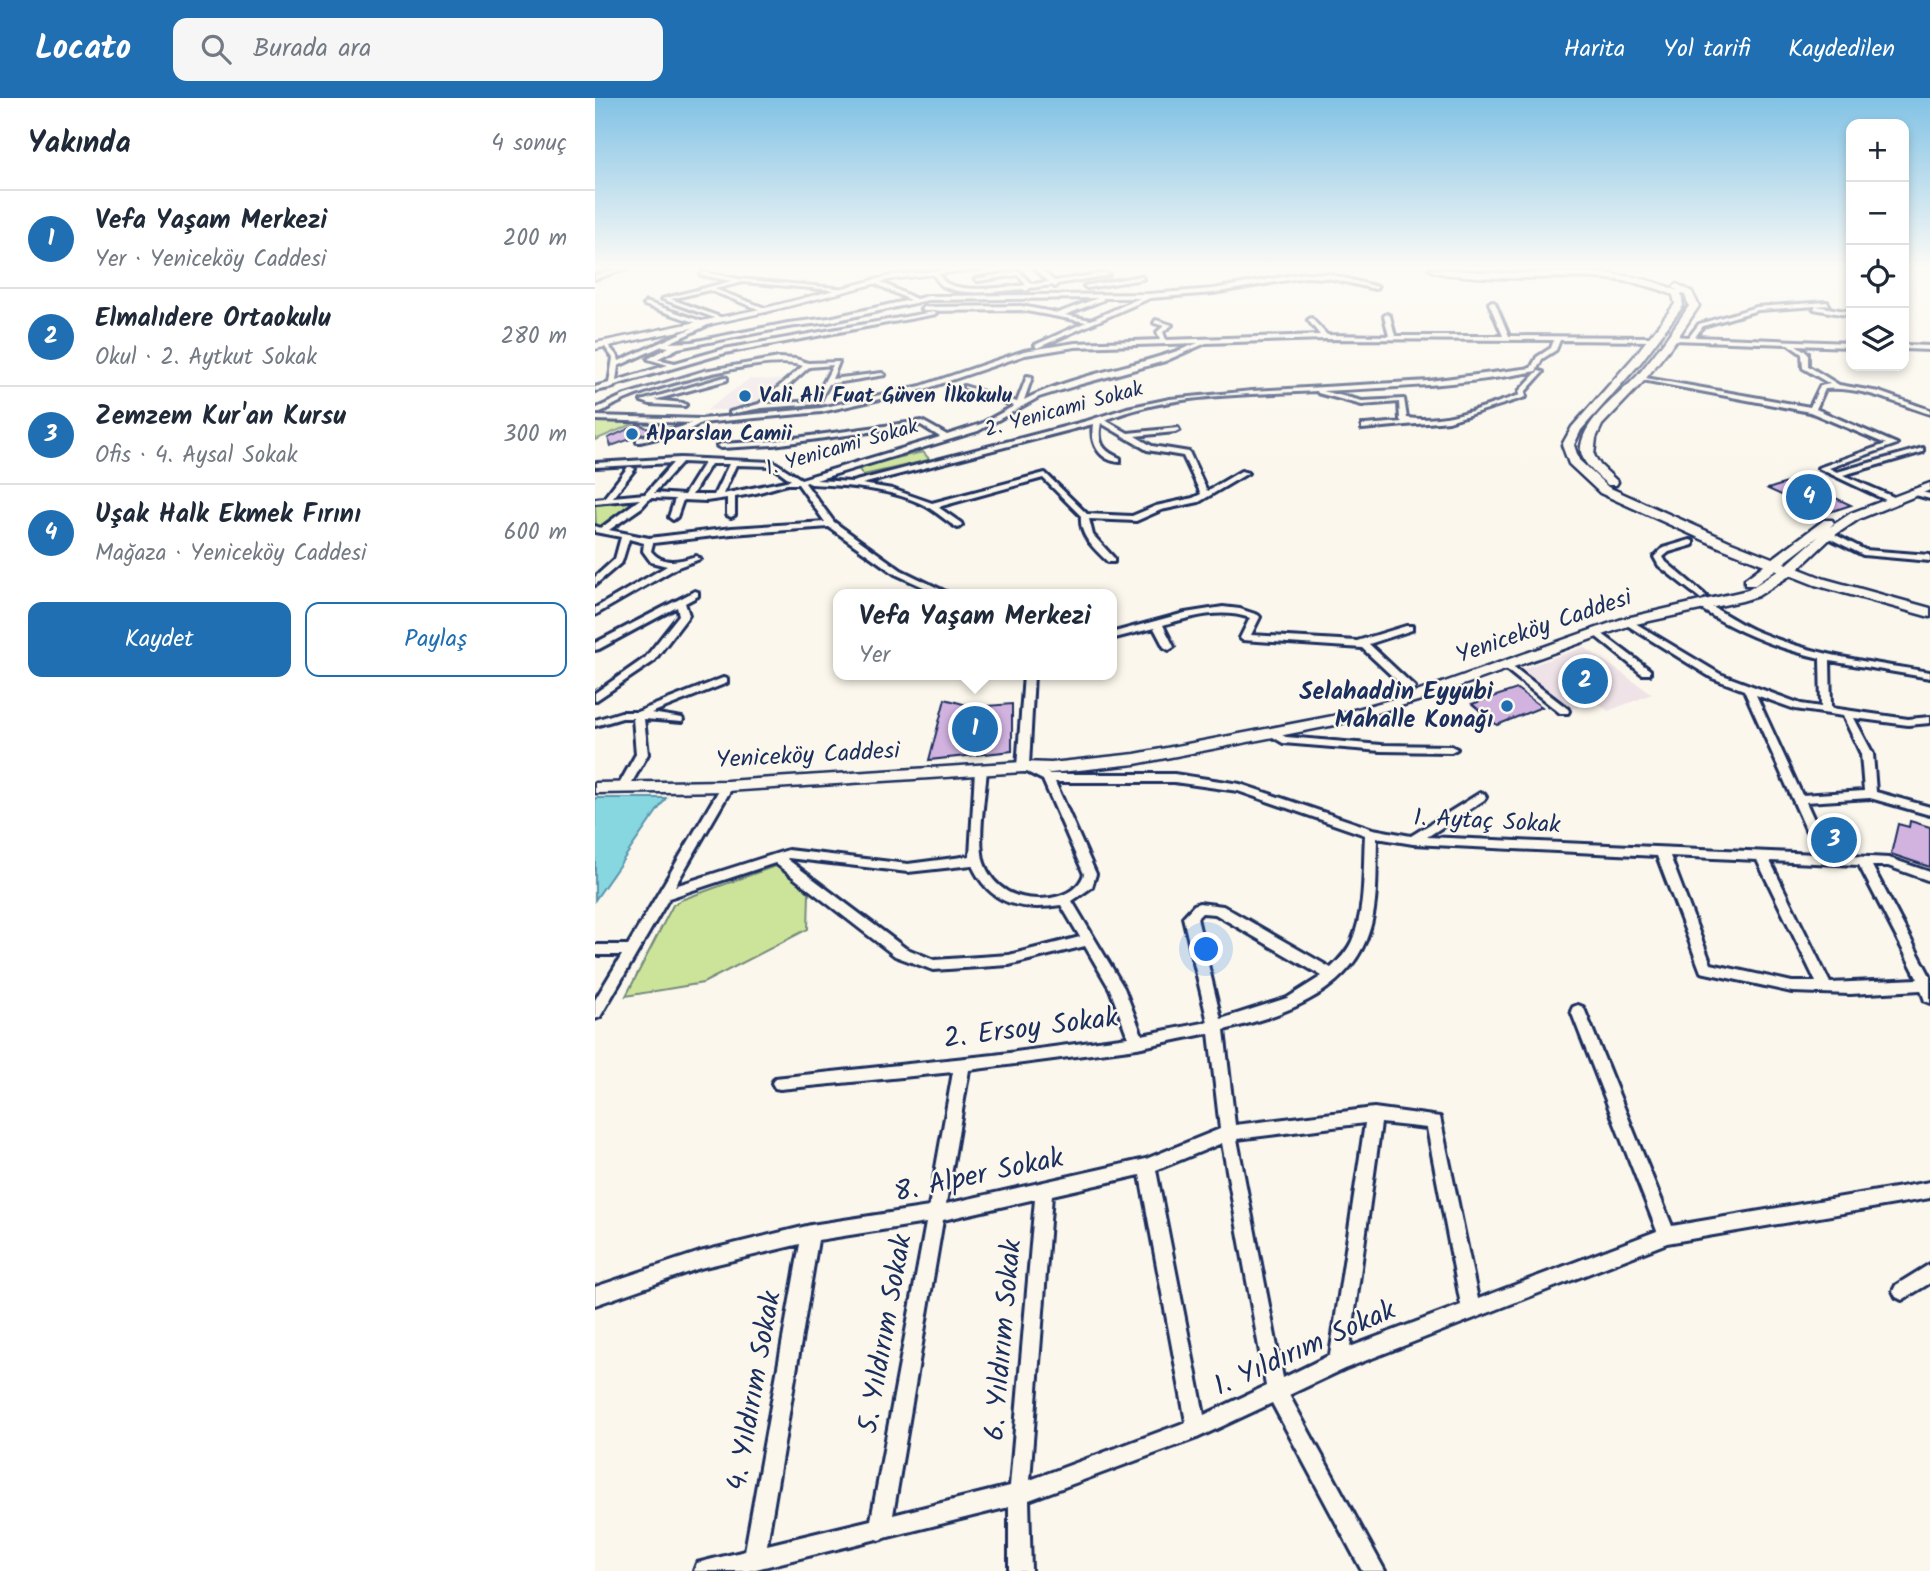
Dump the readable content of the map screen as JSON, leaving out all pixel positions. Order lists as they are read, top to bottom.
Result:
{
  "streets": {
    "street": [
      "2. Yenicami Sokak",
      "1. Yenicami Sokak",
      "Yeniceköy Caddesi",
      "1. Aytaç Sokak",
      "2. Ersoy Sokak",
      "8. Alper Sokak",
      "5. Yıldırım Sokak",
      "6. Yıldırım Sokak",
      "1. Yıldırım Sokak",
      "4. Yıldırım Sokak"
    ]
  },
  "crossings": [
    ["Yeniceköy Caddesi", "1. Aytaç Sokak"],
    ["1. Aytaç Sokak", "2. Ersoy Sokak"],
    ["2. Ersoy Sokak", "5. Yıldırım Sokak"],
    ["8. Alper Sokak", "5. Yıldırım Sokak"],
    ["8. Alper Sokak", "6. Yıldırım Sokak"],
    ["8. Alper Sokak", "1. Yıldırım Sokak"],
    ["8. Alper Sokak", "4. Yıldırım Sokak"],
    ["5. Yıldırım Sokak", "1. Yıldırım Sokak"],
    ["6. Yıldırım Sokak", "1. Yıldırım Sokak"],
    ["1. Yıldırım Sokak", "4. Yıldırım Sokak"]
  ],
  "places": ["Vali Ali Fuat Güven İlkokulu", "Alparslan Camii", "Selahaddin Eyyubi Mahalle Konağı"],
  "page": {
    "header": "Locato",
    "search": "Burada ara",
    "nav": ["Harita", "Yol tarifi", "Kaydedilen"],
    "heading": ["Yakında", "4 sonuç"],
    "map_buttons": ["+", "−"],
    "list": [
      {
        "mark": "1",
        "name": "Vefa Yaşam Merkezi",
        "note": "Yer · Yeniceköy Caddesi",
        "value": "200 m"
      },
      {
        "mark": "2",
        "name": "Elmalıdere Ortaokulu",
        "note": "Okul · 2. Aytkut Sokak",
        "value": "280 m"
      },
      {
        "mark": "3",
        "name": "Zemzem Kur'an Kursu",
        "note": "Ofis · 4. Aysal Sokak",
        "value": "300 m"
      },
      {
        "mark": "4",
        "name": "Uşak Halk Ekmek Fırını",
        "note": "Mağaza · Yeniceköy Caddesi",
        "value": "600 m"
      }
    ],
    "pins": [
      "4",
      "2",
      "1",
      "3"
    ],
    "buttons": ["Kaydet", "Paylaş"],
    "popup": ["Vefa Yaşam Merkezi", "Yer"]
  }
}
